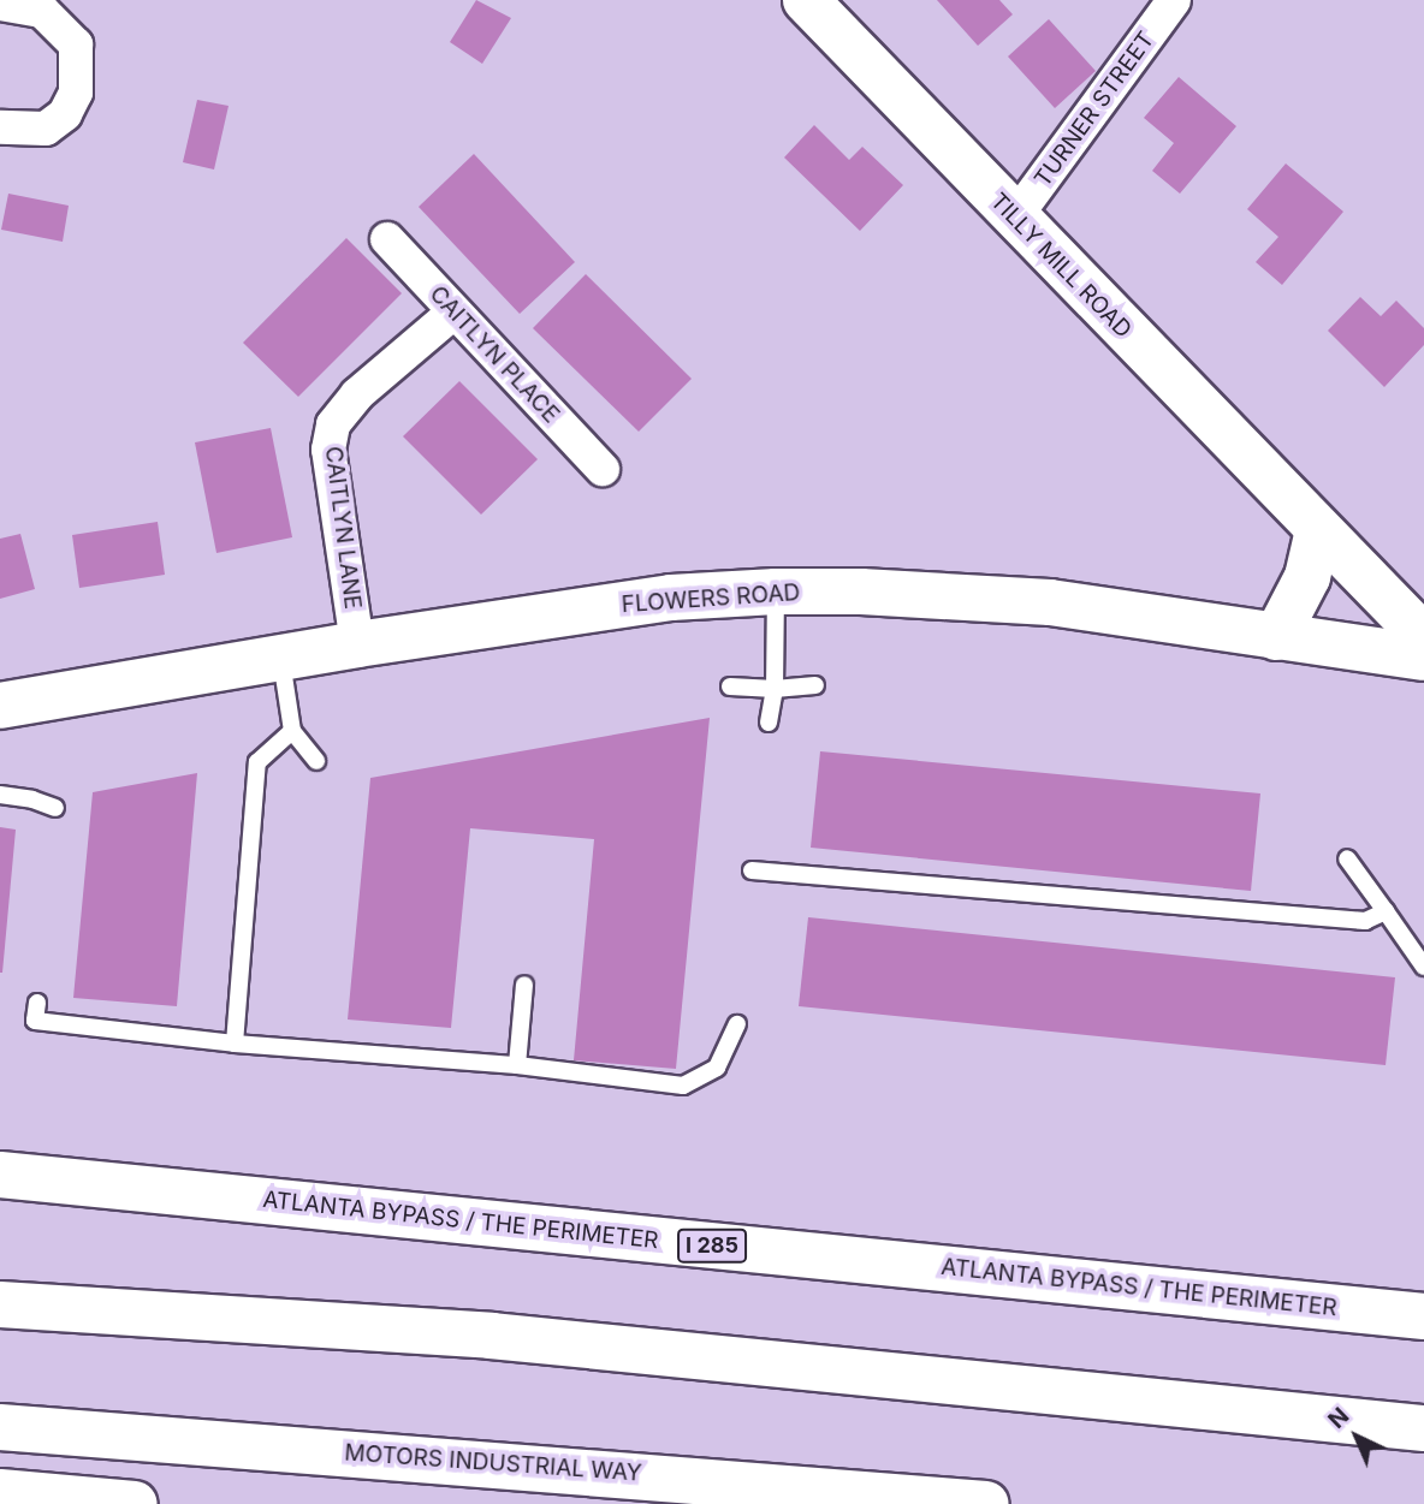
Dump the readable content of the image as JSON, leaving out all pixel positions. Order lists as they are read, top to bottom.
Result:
{
  "streets": {
    "main road": [
      "TILLY MILL ROAD",
      "FLOWERS ROAD",
      "ATLANTA BYPASS / THE PERIMETER",
      "I 285",
      "MOTORS INDUSTRIAL WAY"
    ],
    "street": ["TURNER STREET", "CAITLYN PLACE", "CAITLYN LANE"]
  },
  "crossings": [
    ["TURNER STREET", "TILLY MILL ROAD"],
    ["CAITLYN PLACE", "CAITLYN LANE"],
    ["CAITLYN LANE", "FLOWERS ROAD"]
  ],
  "north": "top left"
}
